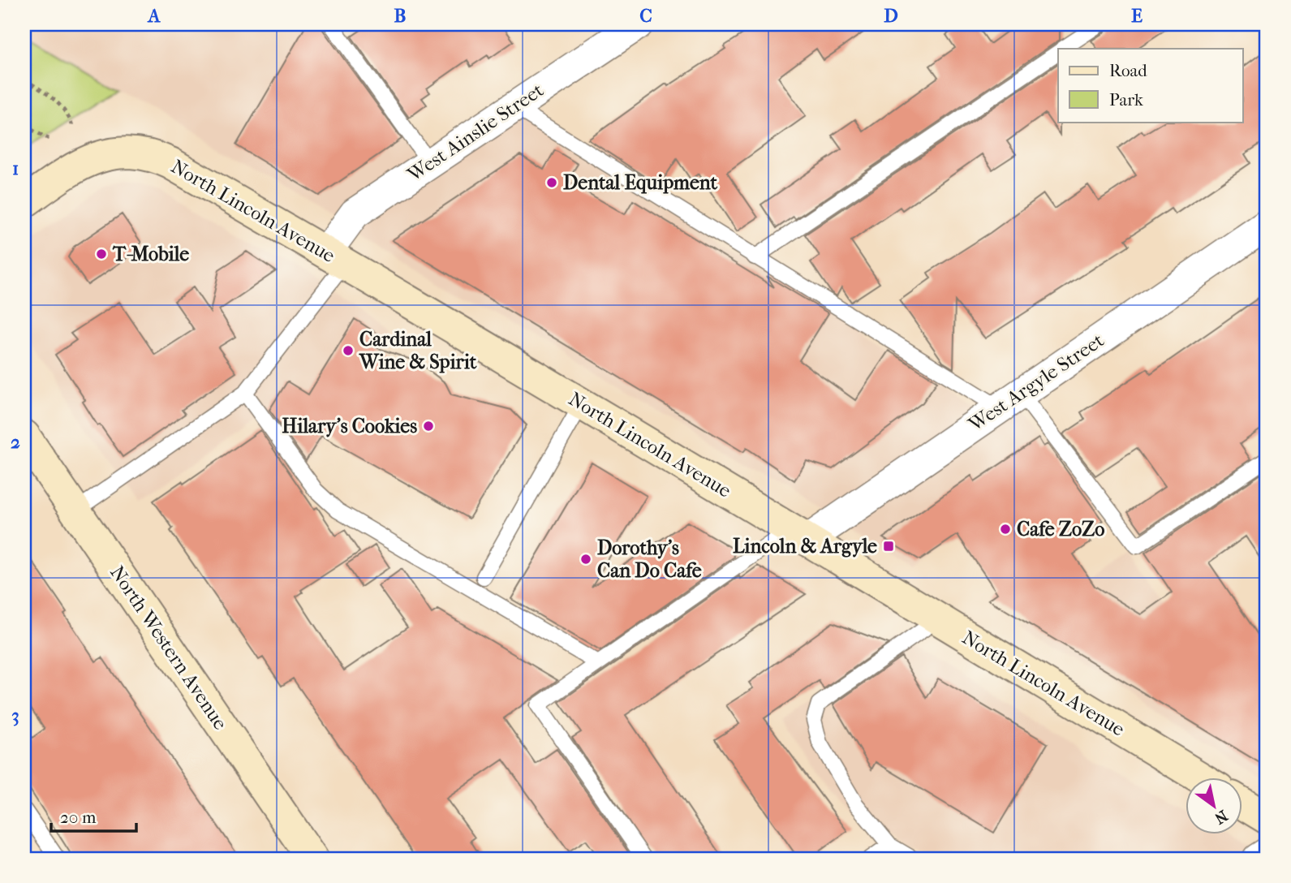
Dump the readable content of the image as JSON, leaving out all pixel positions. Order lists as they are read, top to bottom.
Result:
{
  "streets": {
    "main road": ["North Lincoln Avenue", "North Western Avenue"],
    "street": ["West Ainslie Street", "West Argyle Street"]
  },
  "crossings": [
    ["West Ainslie Street", "North Lincoln Avenue"],
    ["North Lincoln Avenue", "West Argyle Street"]
  ],
  "places": {
    "other": [
      "Dental Equipment",
      "T-Mobile",
      "Cardinal Wine & Spirit",
      "Hilary’s Cookies",
      "Cafe ZoZo",
      "Dorothy’s Can Do Cafe"
    ],
    "transit": ["Lincoln & Argyle"]
  },
  "legend": ["Road", "Park"],
  "scale_bar": "20 m",
  "north": "bottom right",
  "grid": {
    "columns": [
      "A",
      "B",
      "C",
      "D",
      "E"
    ],
    "rows": ["1", "2", "3"]
  }
}
